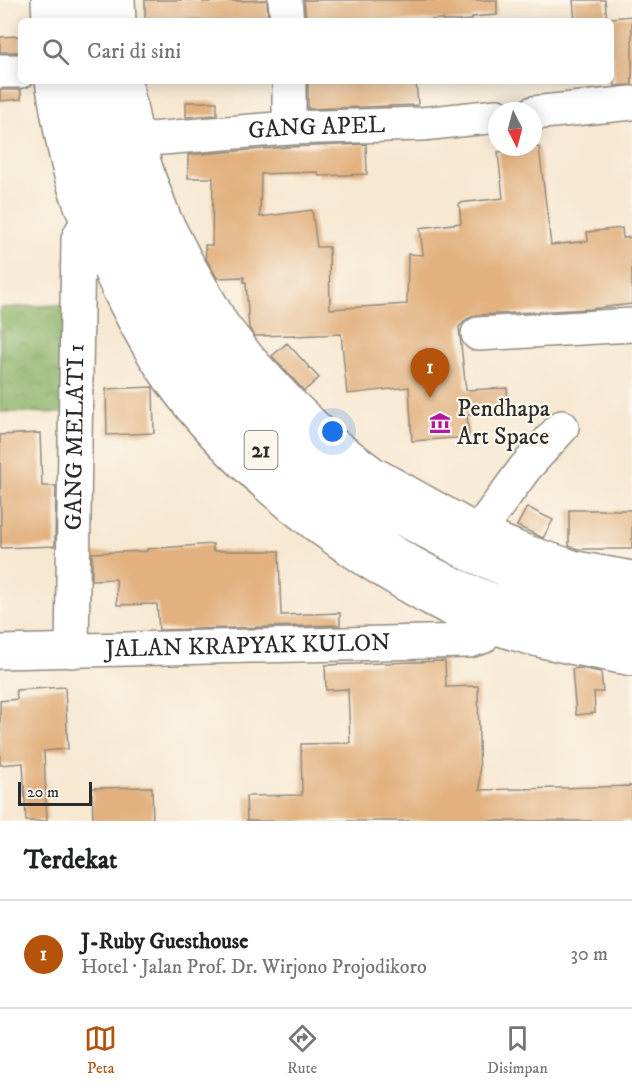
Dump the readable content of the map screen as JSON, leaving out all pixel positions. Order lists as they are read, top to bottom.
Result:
{
  "streets": {
    "main road": [
      "GANG APEL",
      "GANG MELATI 1",
      "21",
      "JALAN KRAPYAK KULON"
    ]
  },
  "crossings": [
    ["GANG MELATI 1", "JALAN KRAPYAK KULON"]
  ],
  "places": {
    "museum": ["Pendhapa Art Space"]
  },
  "scale_bar": "20 m",
  "north": "bottom",
  "page": {
    "search": "Cari di sini",
    "pins": "1",
    "scale": "20 m",
    "heading": "Terdekat",
    "list": [
      {
        "mark": "1",
        "name": "J-Ruby Guesthouse",
        "note": "Hotel · Jalan Prof. Dr. Wirjono Projodikoro",
        "value": "30 m"
      }
    ],
    "nav": ["Peta", "Rute", "Disimpan"]
  }
}
